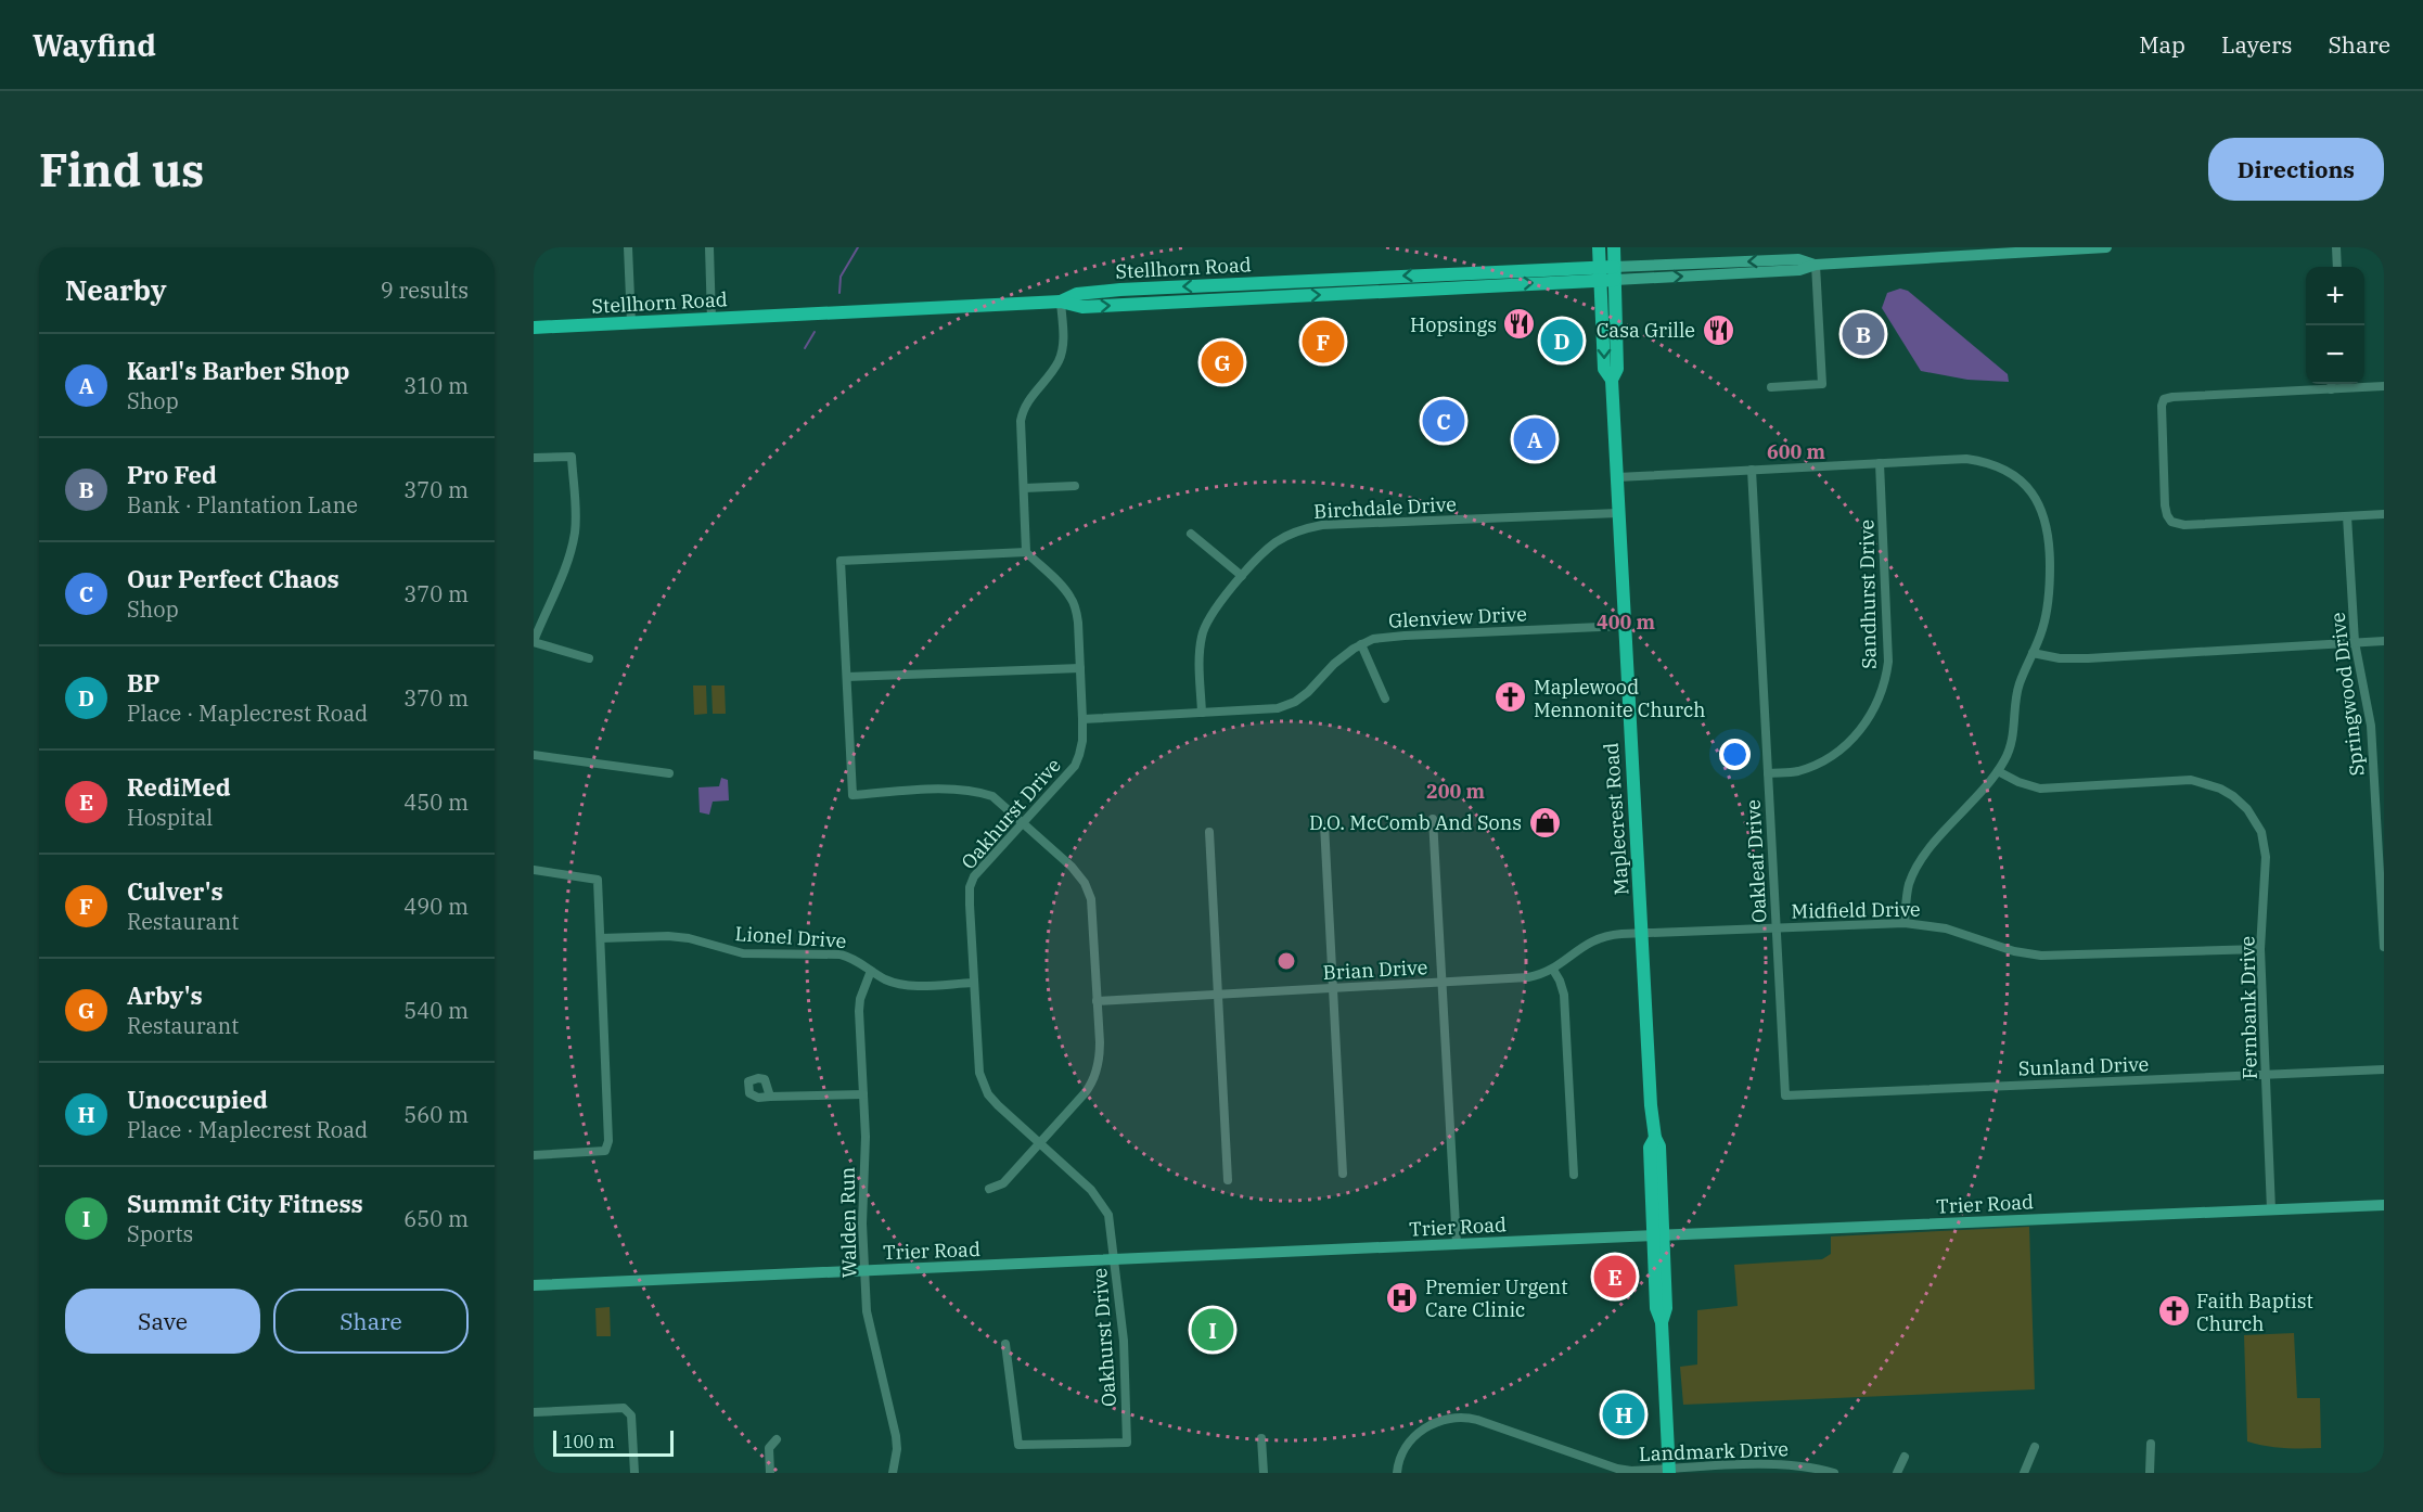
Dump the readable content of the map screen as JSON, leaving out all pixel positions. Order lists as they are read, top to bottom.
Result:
{
  "streets": {
    "main road": ["Stellhorn Road", "Maplecrest Road"],
    "street": [
      "Birchdale Drive",
      "Sandhurst Drive",
      "Glenview Drive",
      "Springwood Drive",
      "Oakhurst Drive",
      "Oakleaf Drive",
      "Midfield Drive",
      "Lionel Drive",
      "Brian Drive",
      "Fernbank Drive",
      "Sunland Drive",
      "Trier Road",
      "Walden Run",
      "Landmark Drive"
    ]
  },
  "crossings": [
    ["Stellhorn Road", "Maplecrest Road"],
    ["Birchdale Drive", "Glenview Drive"],
    ["Birchdale Drive", "Maplecrest Road"],
    ["Sandhurst Drive", "Oakleaf Drive"],
    ["Glenview Drive", "Oakhurst Drive"],
    ["Glenview Drive", "Maplecrest Road"],
    ["Oakhurst Drive", "Lionel Drive"],
    ["Oakhurst Drive", "Trier Road"],
    ["Maplecrest Road", "Midfield Drive"],
    ["Maplecrest Road", "Brian Drive"],
    ["Maplecrest Road", "Trier Road"],
    ["Maplecrest Road", "Landmark Drive"],
    ["Oakleaf Drive", "Midfield Drive"],
    ["Oakleaf Drive", "Sunland Drive"],
    ["Midfield Drive", "Brian Drive"],
    ["Midfield Drive", "Fernbank Drive"],
    ["Lionel Drive", "Walden Run"],
    ["Fernbank Drive", "Sunland Drive"],
    ["Fernbank Drive", "Trier Road"],
    ["Trier Road", "Walden Run"]
  ],
  "places": {
    "restaurant": ["Hopsings", "Casa Grille"],
    "church": ["Maplewood Mennonite Church", "Faith Baptist Church"],
    "shop": ["D.O. McComb And Sons"],
    "hospital": ["Premier Urgent Care Clinic"]
  },
  "scale_bar": "100 m",
  "page": {
    "header": "Wayfind",
    "nav": ["Map", "Layers", "Share"],
    "buttons": [
      "Directions",
      ["Save", "Share"]
    ],
    "title": "Find us",
    "heading": ["Nearby", "9 results"],
    "map_buttons": ["+", "−"],
    "pins": [
      "B",
      "D",
      "F",
      "G",
      "C",
      "A",
      "E",
      "I",
      "H"
    ],
    "list": [
      {
        "mark": "A",
        "name": "Karl's Barber Shop",
        "note": "Shop",
        "value": "310 m"
      },
      {
        "mark": "B",
        "name": "Pro Fed",
        "note": "Bank · Plantation Lane",
        "value": "370 m"
      },
      {
        "mark": "C",
        "name": "Our Perfect Chaos",
        "note": "Shop",
        "value": "370 m"
      },
      {
        "mark": "D",
        "name": "BP",
        "note": "Place · Maplecrest Road",
        "value": "370 m"
      },
      {
        "mark": "E",
        "name": "RediMed",
        "note": "Hospital",
        "value": "450 m"
      },
      {
        "mark": "F",
        "name": "Culver's",
        "note": "Restaurant",
        "value": "490 m"
      },
      {
        "mark": "G",
        "name": "Arby's",
        "note": "Restaurant",
        "value": "540 m"
      },
      {
        "mark": "H",
        "name": "Unoccupied",
        "note": "Place · Maplecrest Road",
        "value": "560 m"
      },
      {
        "mark": "I",
        "name": "Summit City Fitness",
        "note": "Sports",
        "value": "650 m"
      }
    ],
    "scale": "100 m"
  },
  "rings": ["600 m", "400 m", "200 m"]
}
